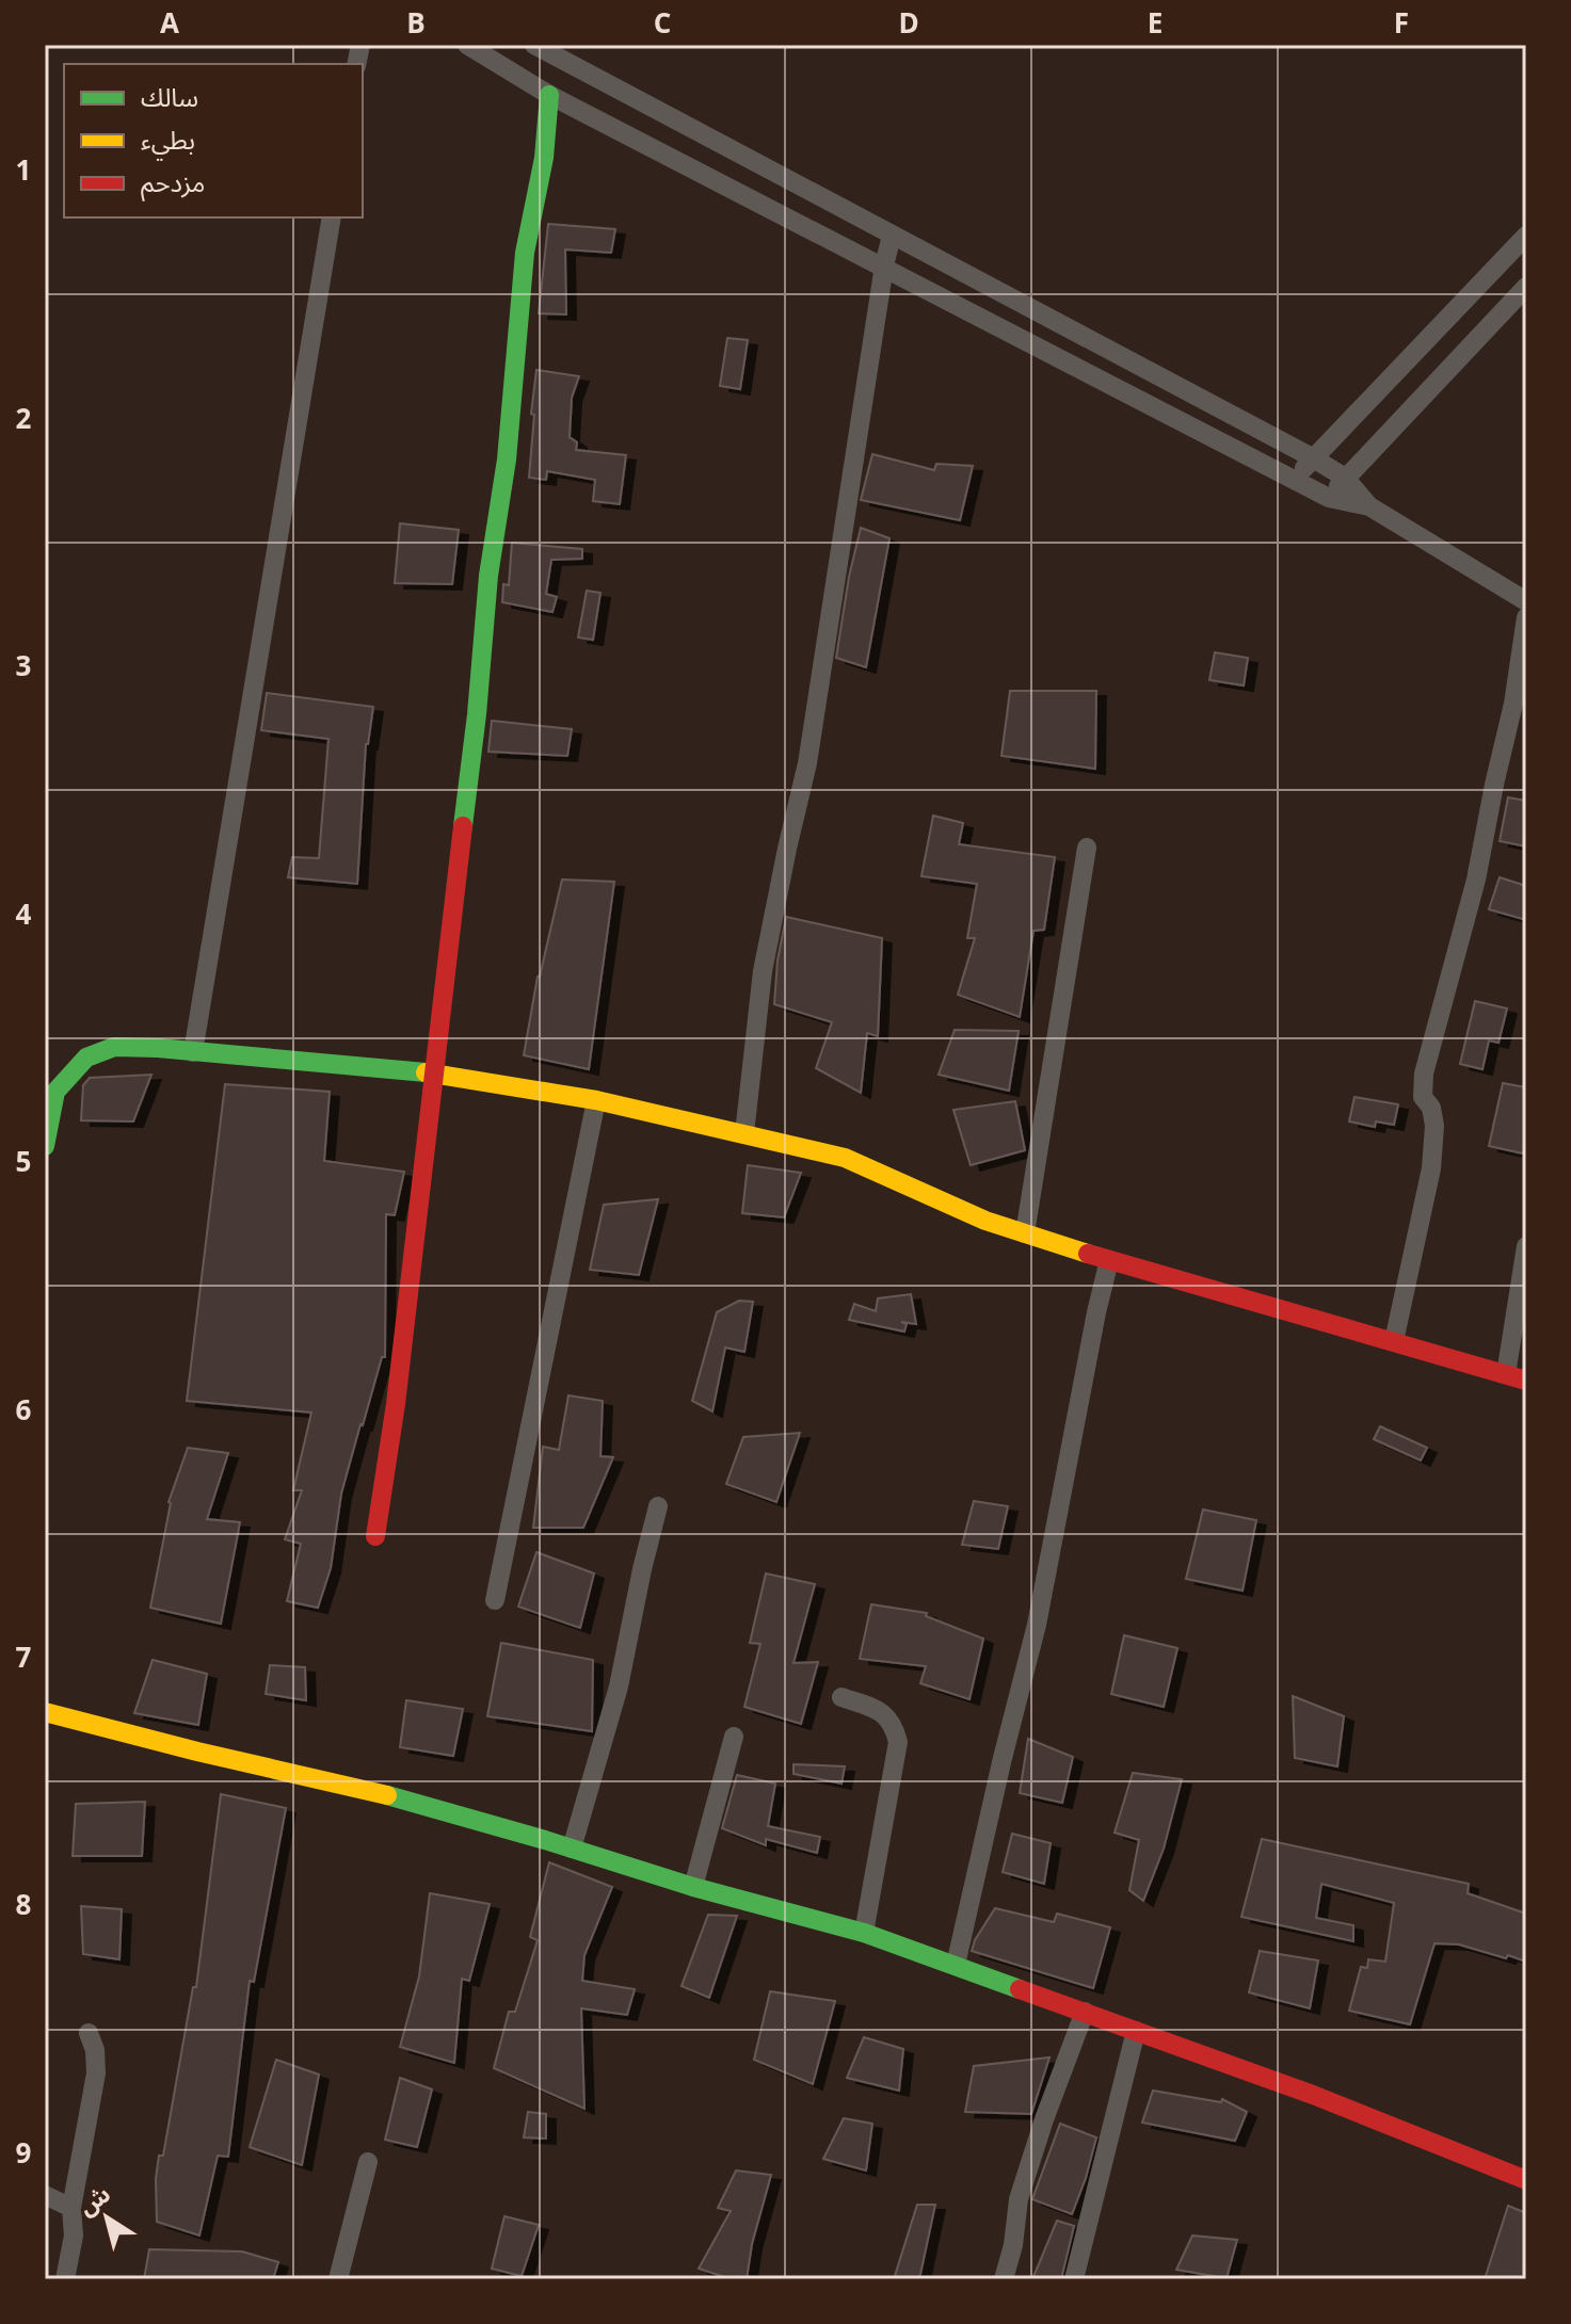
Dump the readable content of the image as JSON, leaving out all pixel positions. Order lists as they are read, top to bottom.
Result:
{
  "legend": ["سالك", "بطيء", "مزدحم"],
  "north": "top left",
  "grid": {
    "columns": [
      "A",
      "B",
      "C",
      "D",
      "E",
      "F"
    ],
    "rows": [
      "1",
      "2",
      "3",
      "4",
      "5",
      "6",
      "7",
      "8",
      "9"
    ]
  }
}
